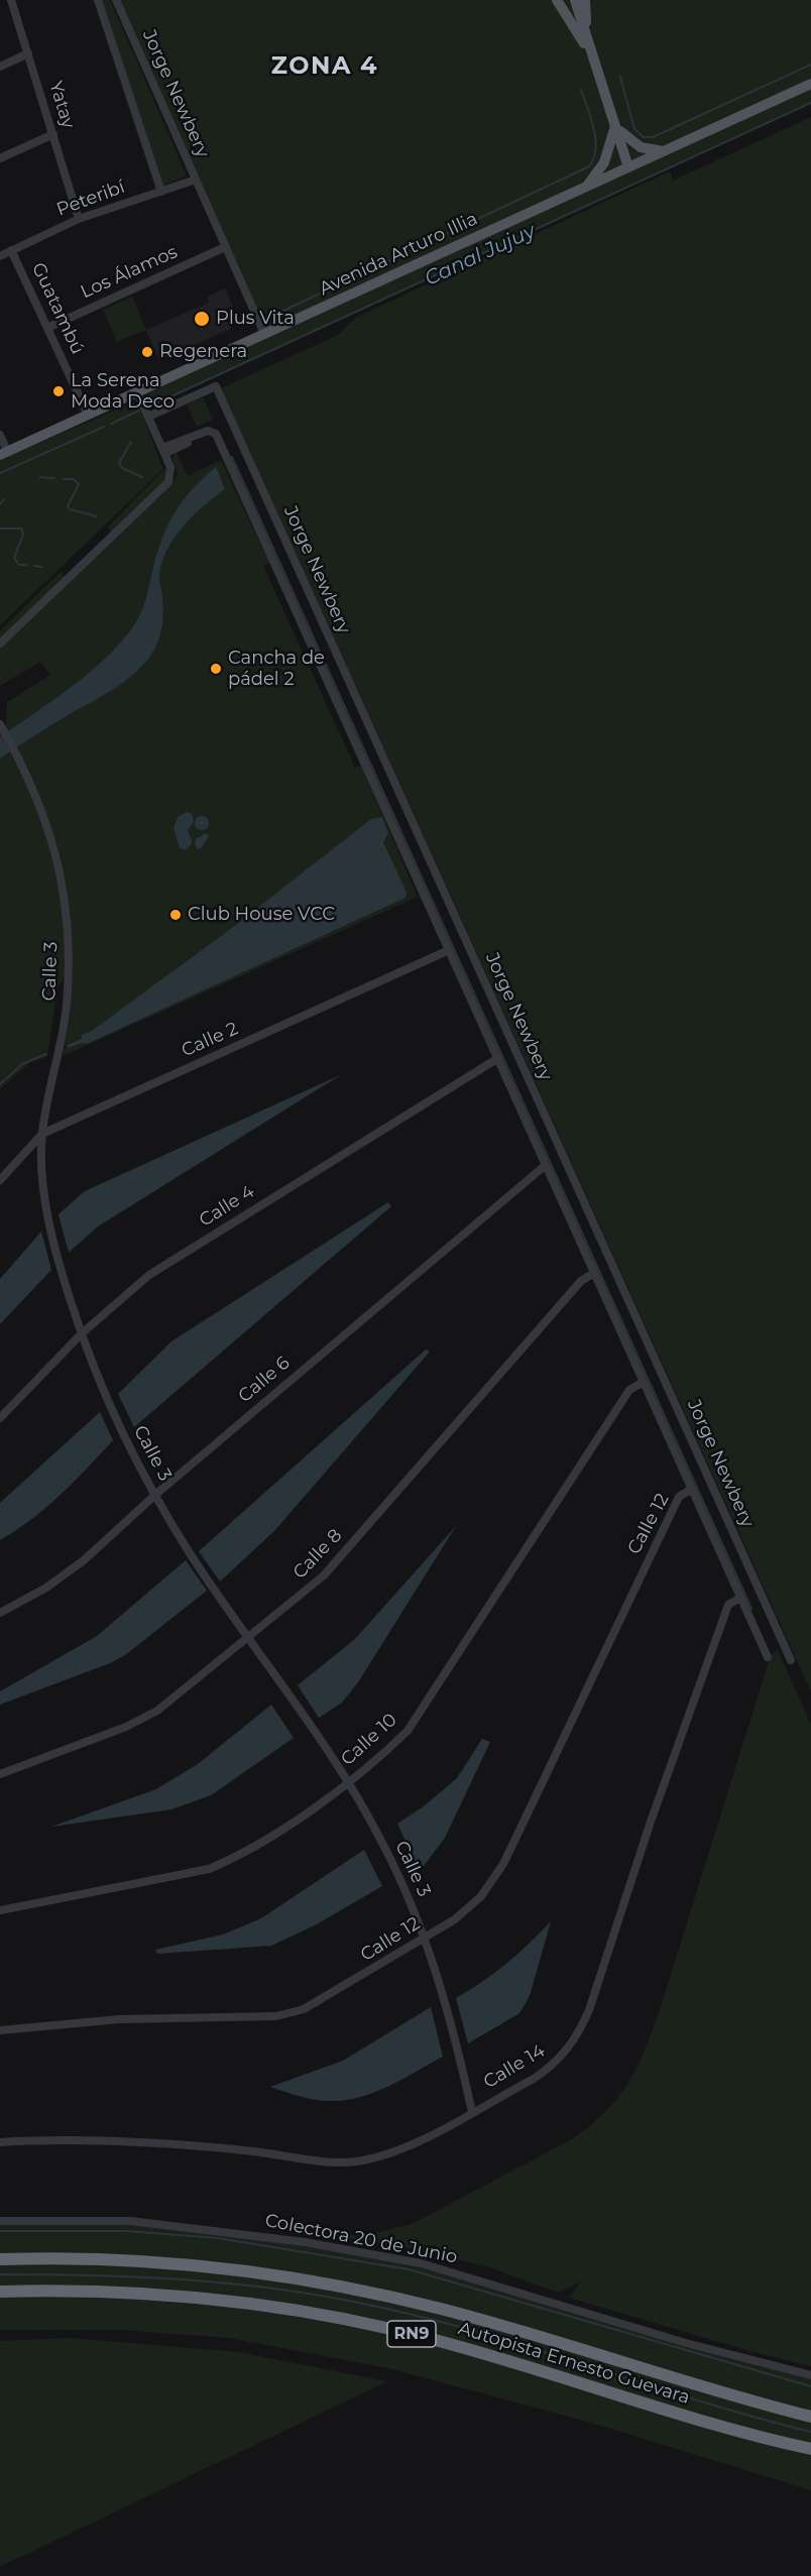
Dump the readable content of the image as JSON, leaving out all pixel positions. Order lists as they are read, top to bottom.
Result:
{
  "streets": {
    "highway": ["RN9", "Autopista Ernesto Guevara"],
    "main road": ["Avenida Arturo Illia"],
    "street": [
      "Jorge Newbery",
      "Yatay",
      "Peteribí",
      "Los Álamos",
      "Guatambú",
      "Calle 3",
      "Calle 2",
      "Calle 4",
      "Calle 6",
      "Calle 12",
      "Calle 8",
      "Calle 10",
      "Calle 14",
      "Colectora 20 de Junio"
    ]
  },
  "crossings": [
    ["Jorge Newbery", "Peteribí"],
    ["Jorge Newbery", "Avenida Arturo Illia"],
    ["Jorge Newbery", "Los Álamos"],
    ["Yatay", "Peteribí"],
    ["Peteribí", "Guatambú"],
    ["Avenida Arturo Illia", "Guatambú"],
    ["Los Álamos", "Guatambú"],
    ["Calle 3", "Calle 2"],
    ["Calle 3", "Calle 4"],
    ["Calle 3", "Calle 6"],
    ["Calle 3", "Calle 12"],
    ["Calle 3", "Calle 8"],
    ["Calle 3", "Calle 10"],
    ["Calle 3", "Calle 14"]
  ],
  "districts": ["ZONA 4"],
  "water": ["Canal Jujuy"],
  "places": [
    "Plus Vita",
    "Regenera",
    "La Serena Moda Deco",
    "Cancha de pádel 2",
    "Club House VCC"
  ]
}
